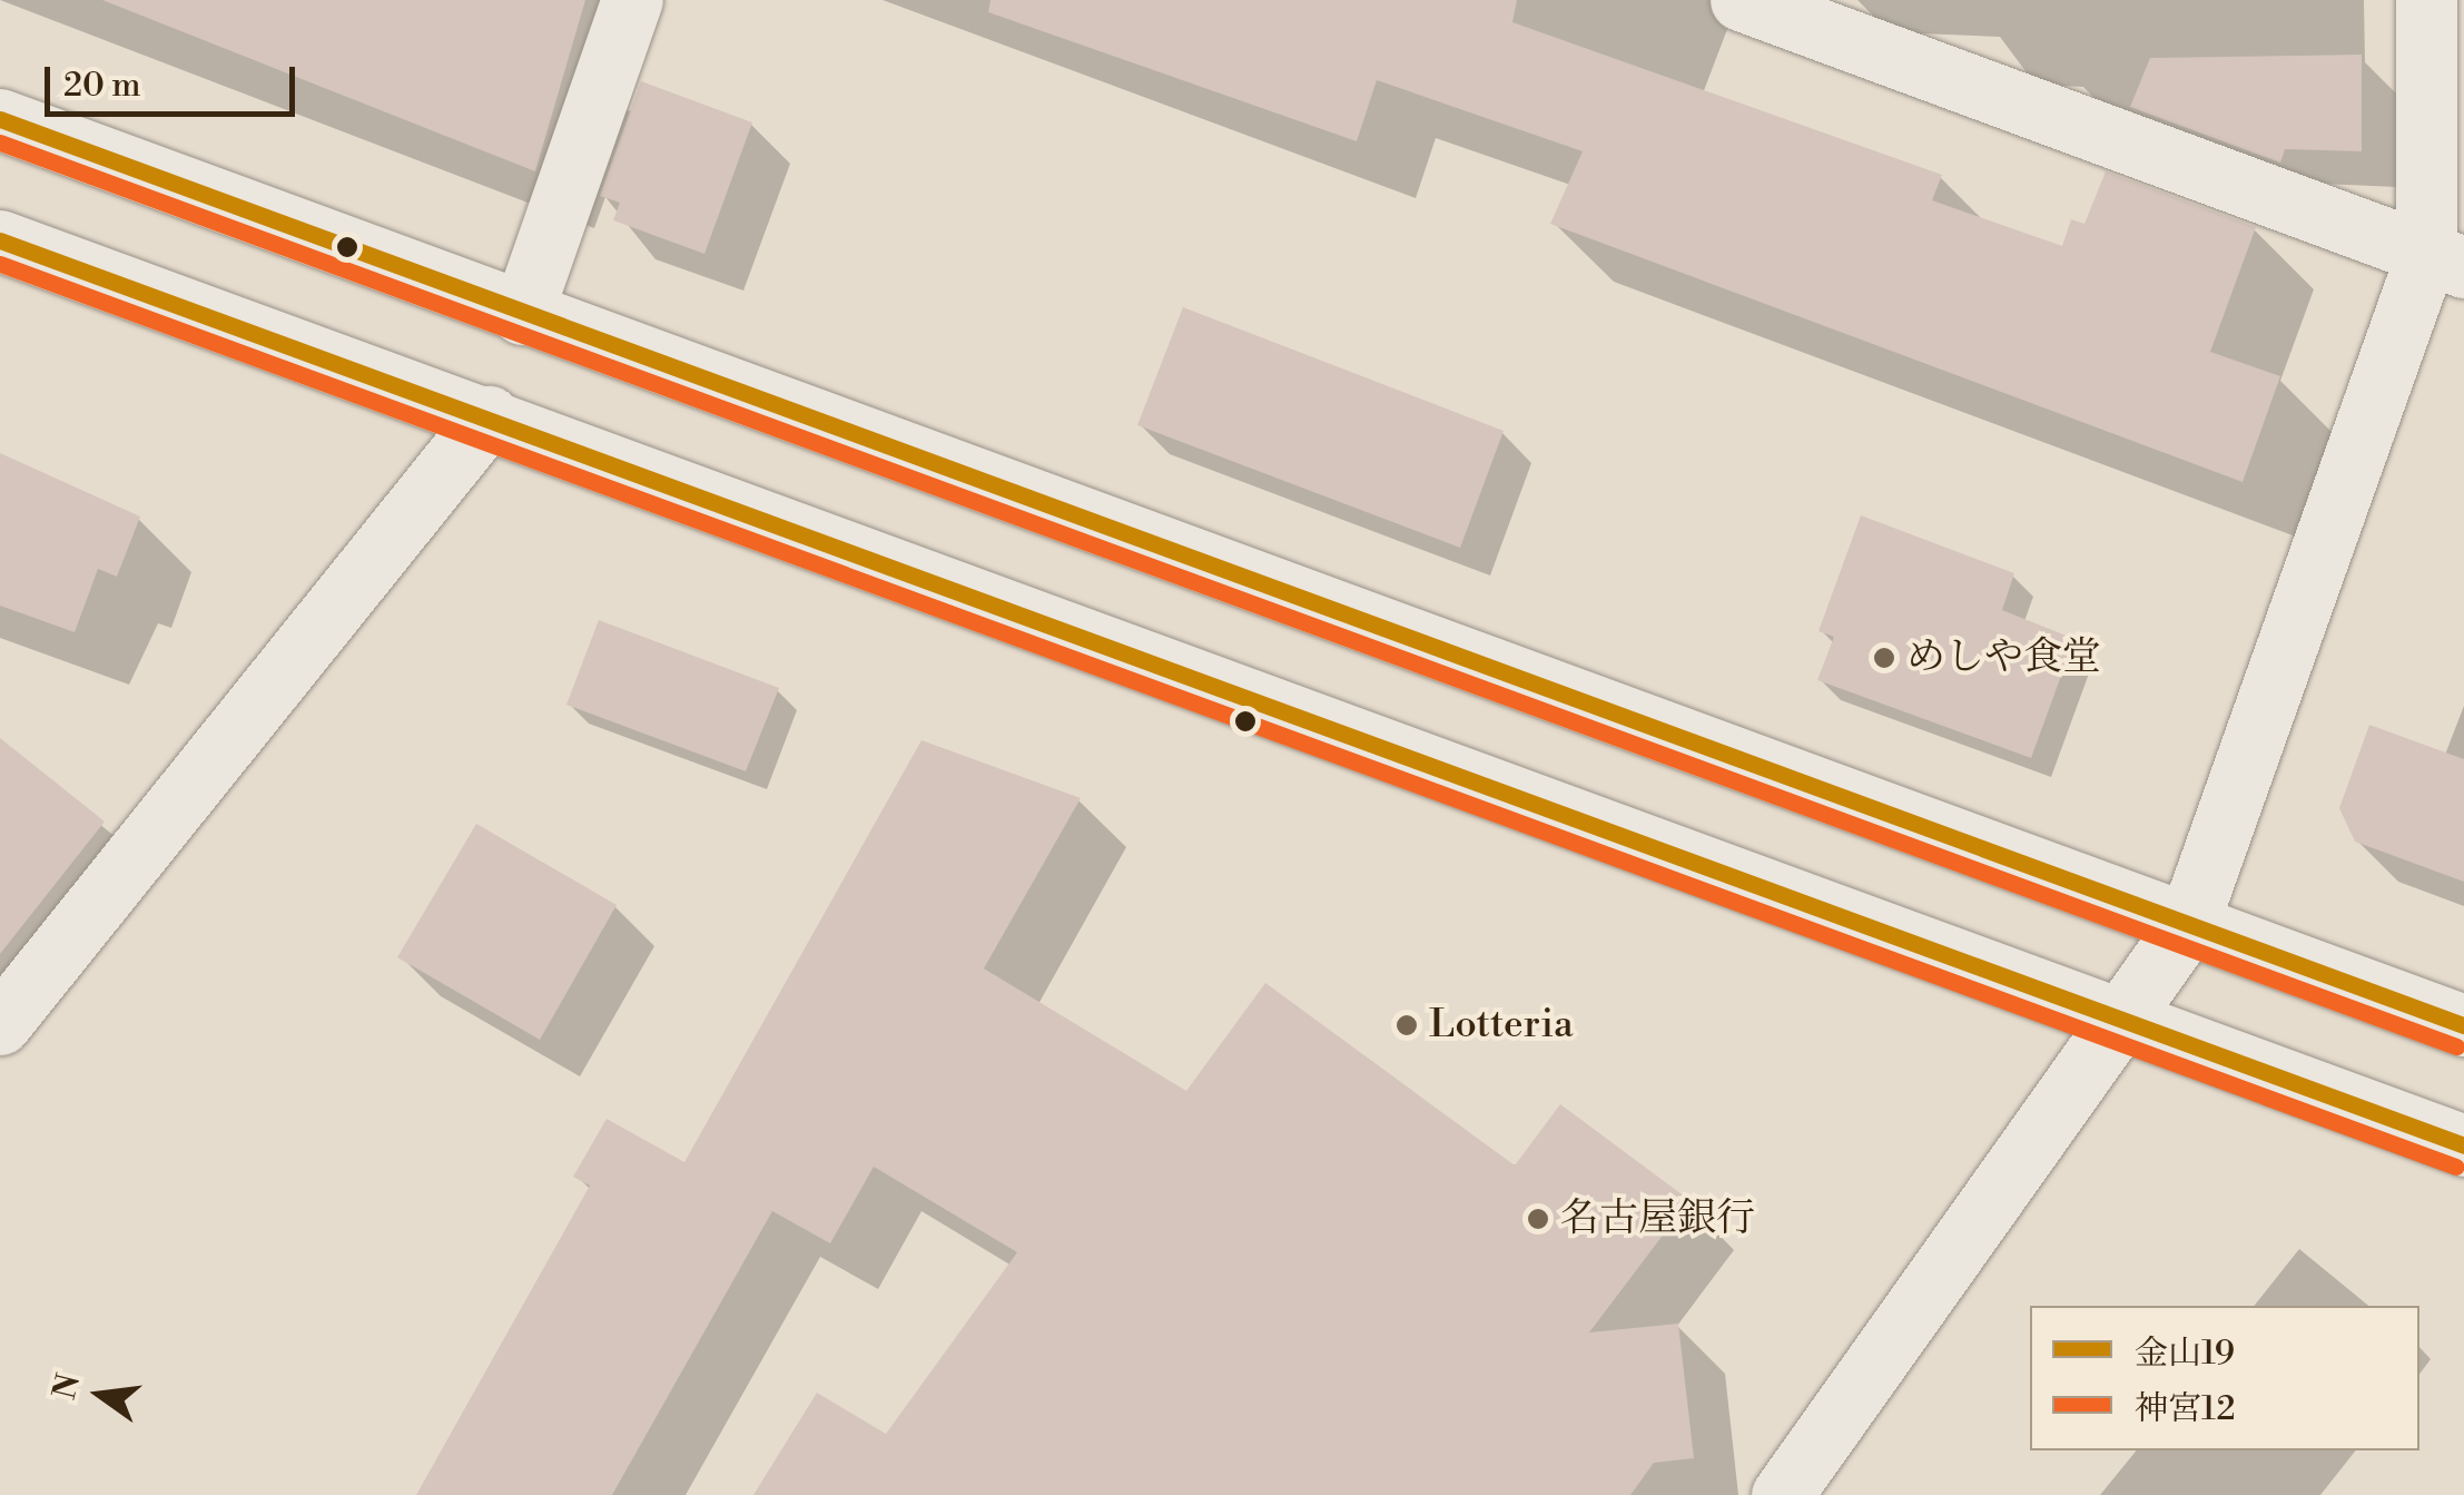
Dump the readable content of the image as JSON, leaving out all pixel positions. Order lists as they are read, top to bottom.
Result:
{
  "places": ["めしや食堂", "Lotteria", "名古屋銀行"],
  "lines": ["transit line 金山19", "transit line 神宮12"],
  "legend": ["金山19", "神宮12"],
  "scale_bar": "20 m",
  "north": "left"
}
